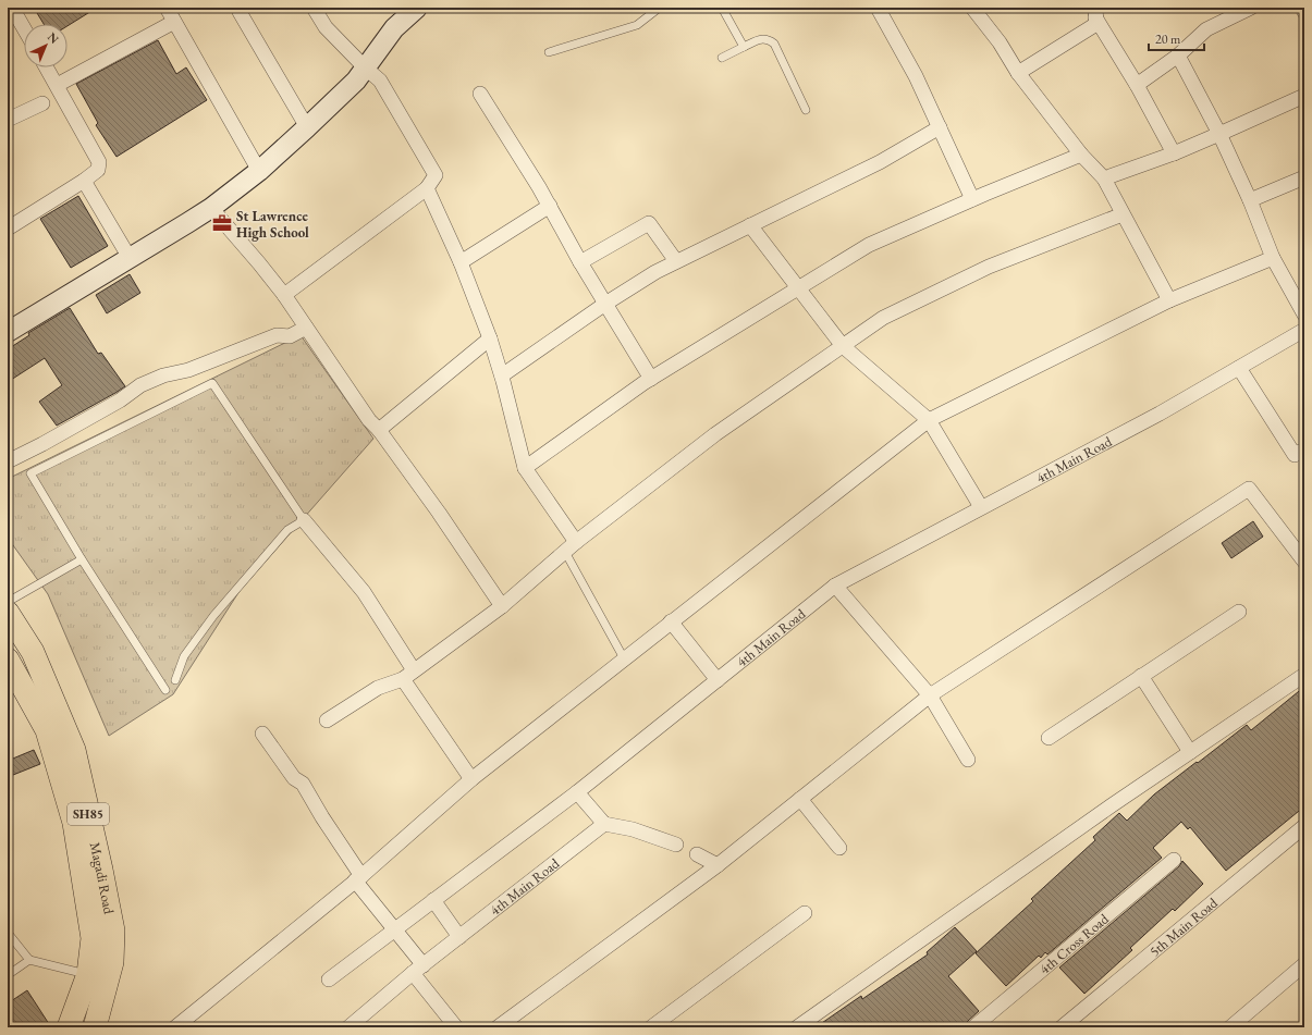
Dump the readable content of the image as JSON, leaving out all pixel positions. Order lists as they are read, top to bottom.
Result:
{
  "streets": {
    "main road": ["SH85", "Magadi Road"],
    "street": ["4th Main Road", "5th Main Road", "4th Cross Road"]
  },
  "places": {
    "office": ["St Lawrence High School"]
  },
  "scale_bar": "20 m",
  "north": "top right"
}
